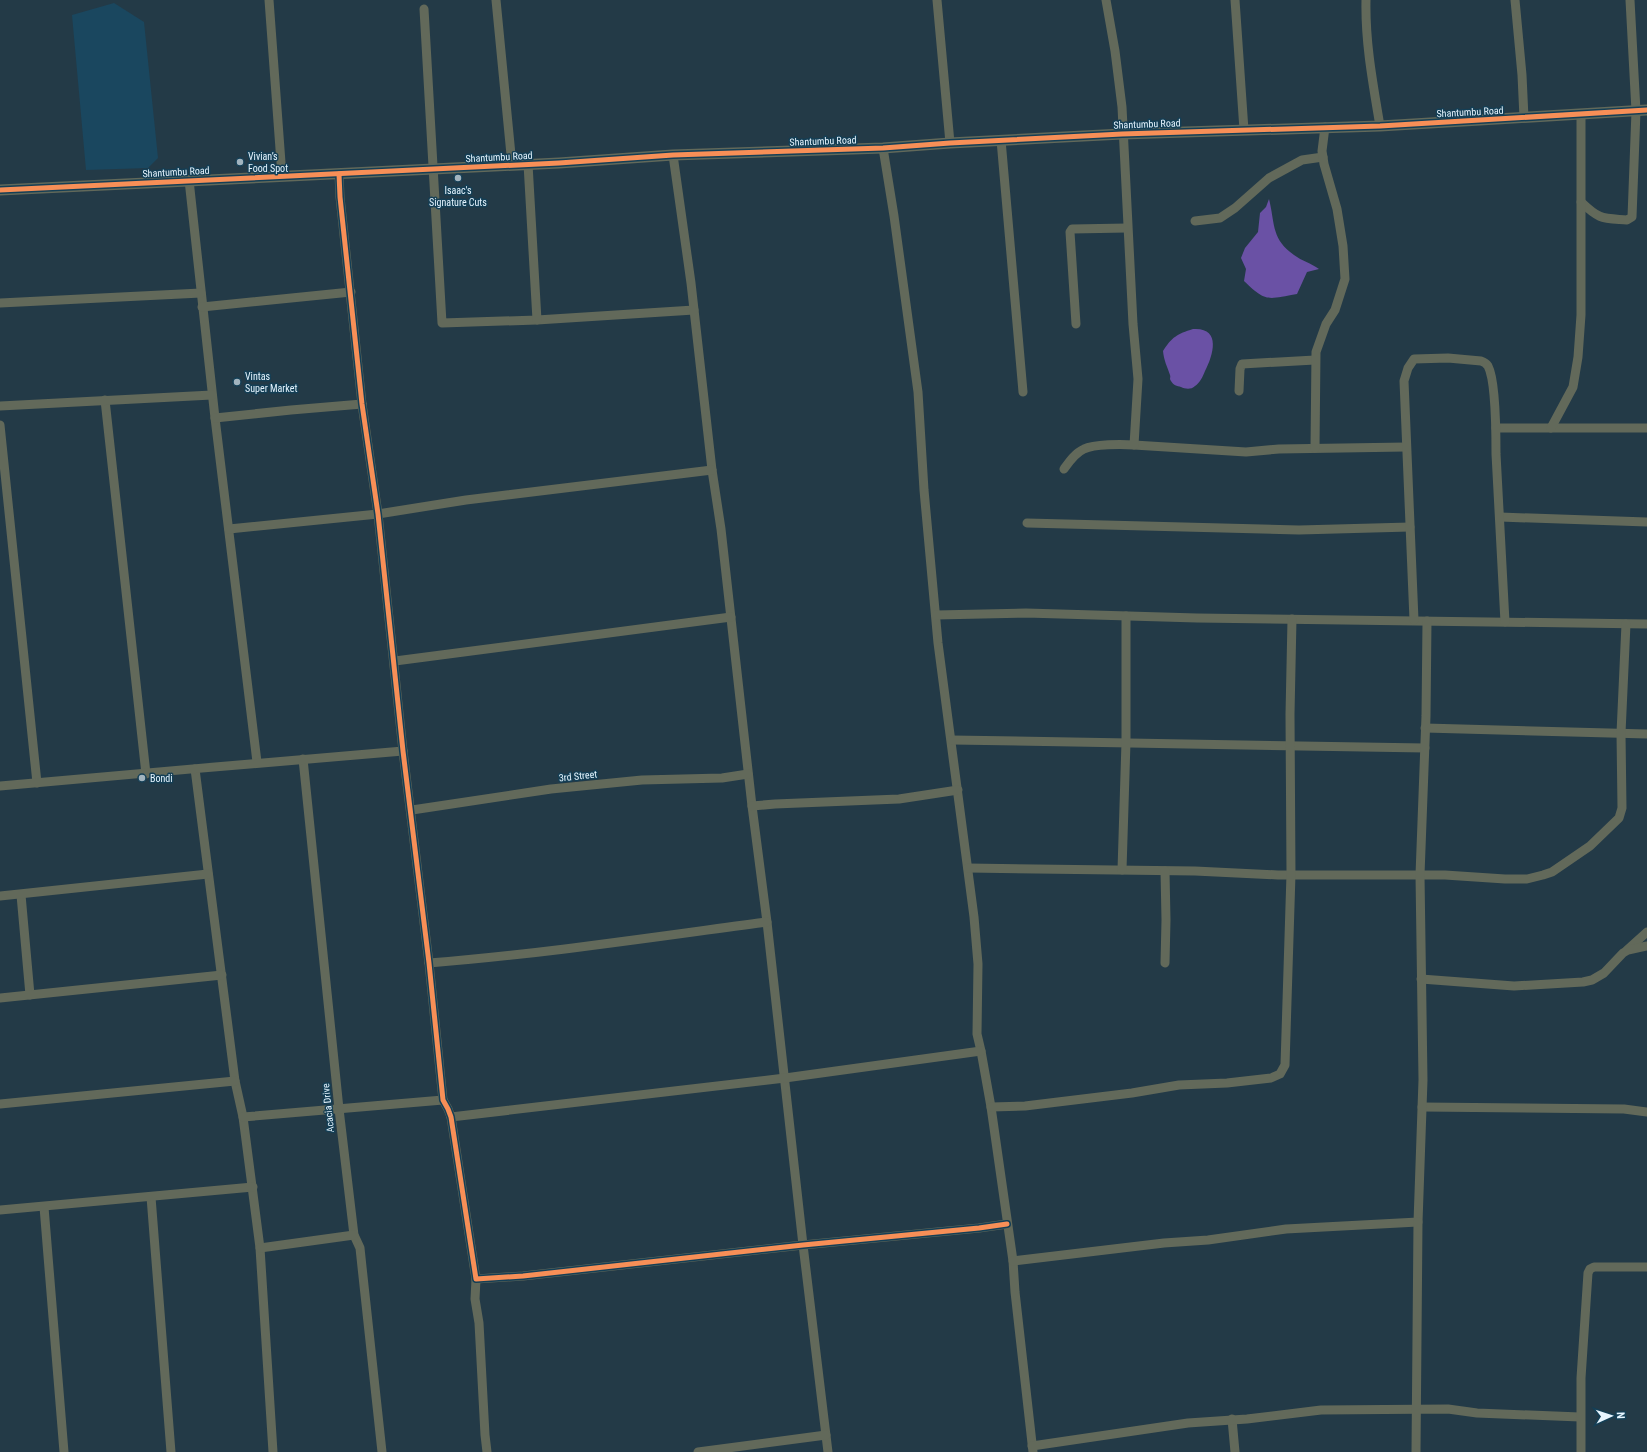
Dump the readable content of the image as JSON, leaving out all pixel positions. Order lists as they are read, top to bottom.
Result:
{
  "streets": {
    "street": ["Shantumbu Road", "3rd Street", "Acacia Drive"]
  },
  "places": [
    "Vivian’s Food Spot",
    "Isaac's Signature Cuts",
    "Vintas Super Market",
    "Bondi"
  ],
  "north": "right"
}
